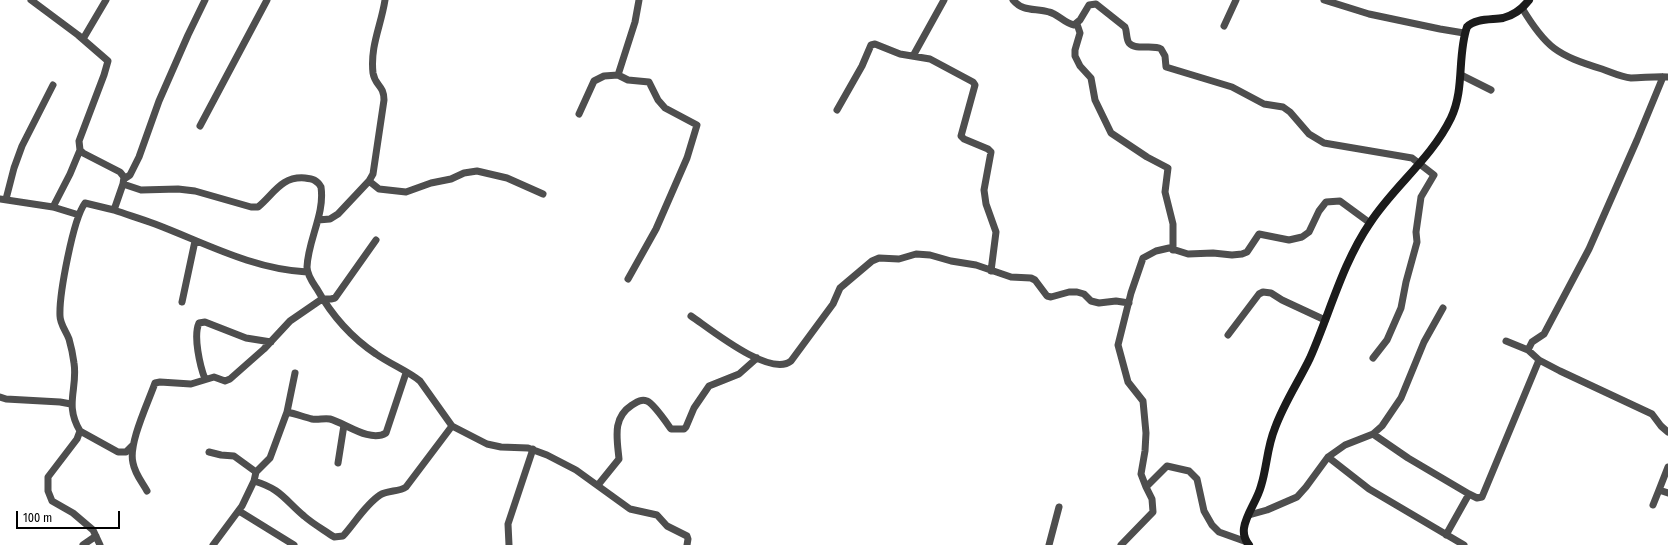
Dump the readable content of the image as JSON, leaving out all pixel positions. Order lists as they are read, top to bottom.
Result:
{
  "scale_bar": "100 m"
}
